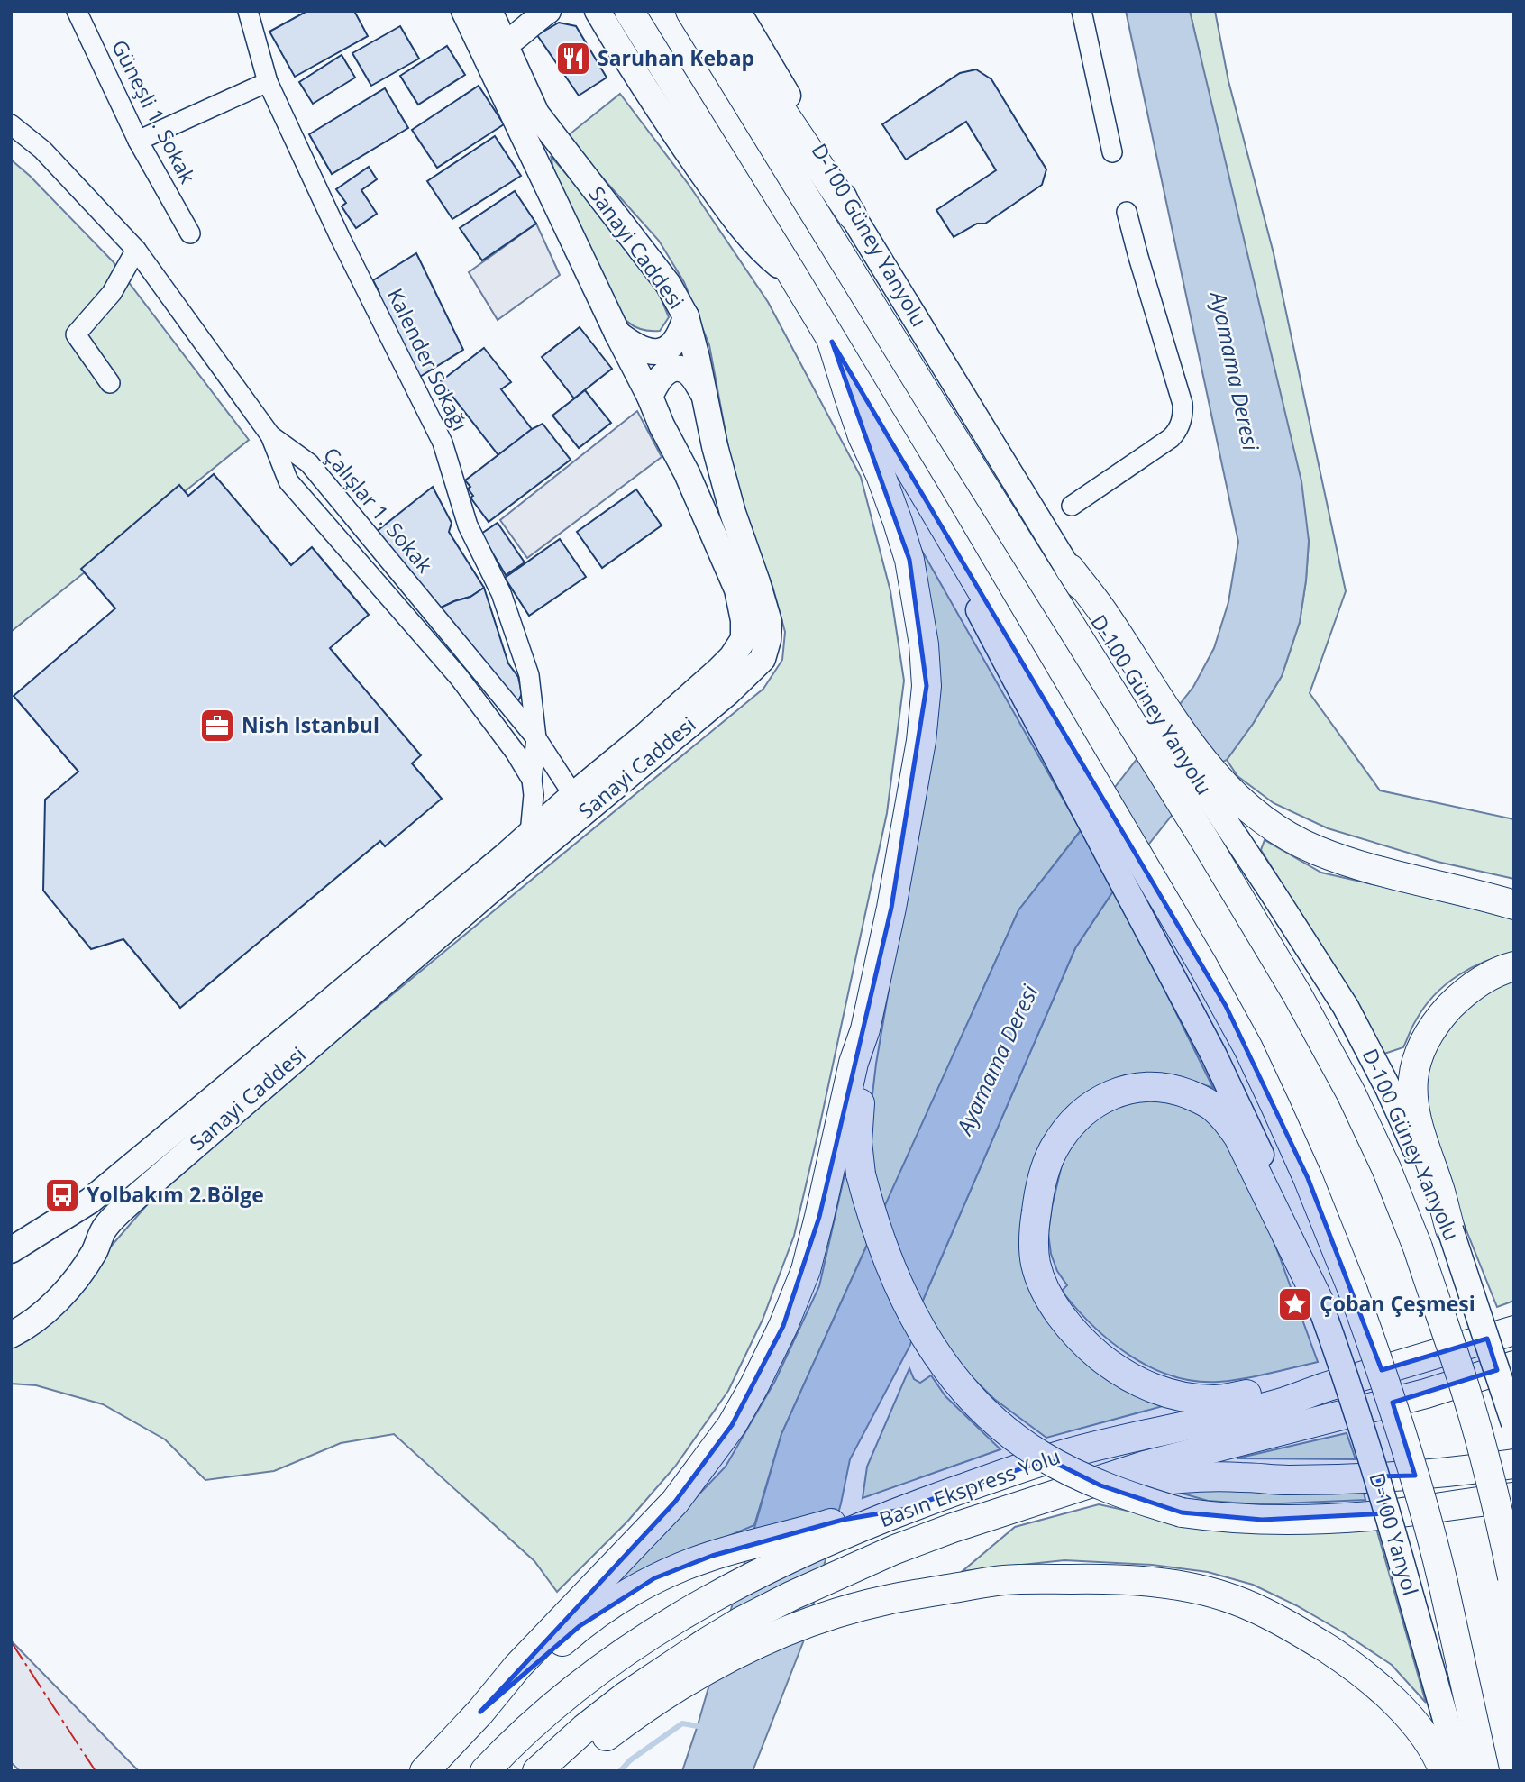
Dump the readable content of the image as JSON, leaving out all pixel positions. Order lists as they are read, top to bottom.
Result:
{
  "streets": {
    "highway": ["Basın Ekspress Yolu"],
    "main road": ["D-100 Güney Yanyolu", "Sanayi Caddesi", "D-100 Yanyol"],
    "street": ["Güneşli 1. Sokak", "Kalender Sokağı", "Çalışlar 1. Sokak"]
  },
  "crossings": [
    ["Sanayi Caddesi", "Çalışlar 1. Sokak"],
    ["Kalender Sokağı", "Çalışlar 1. Sokak"]
  ],
  "water": ["Ayamama Deresi"],
  "places": {
    "restaurant": ["Saruhan Kebap"],
    "office": ["Nish Istanbul"],
    "bus stop": ["Yolbakım 2.Bölge"],
    "place": ["Çoban Çeşmesi"]
  }
}
